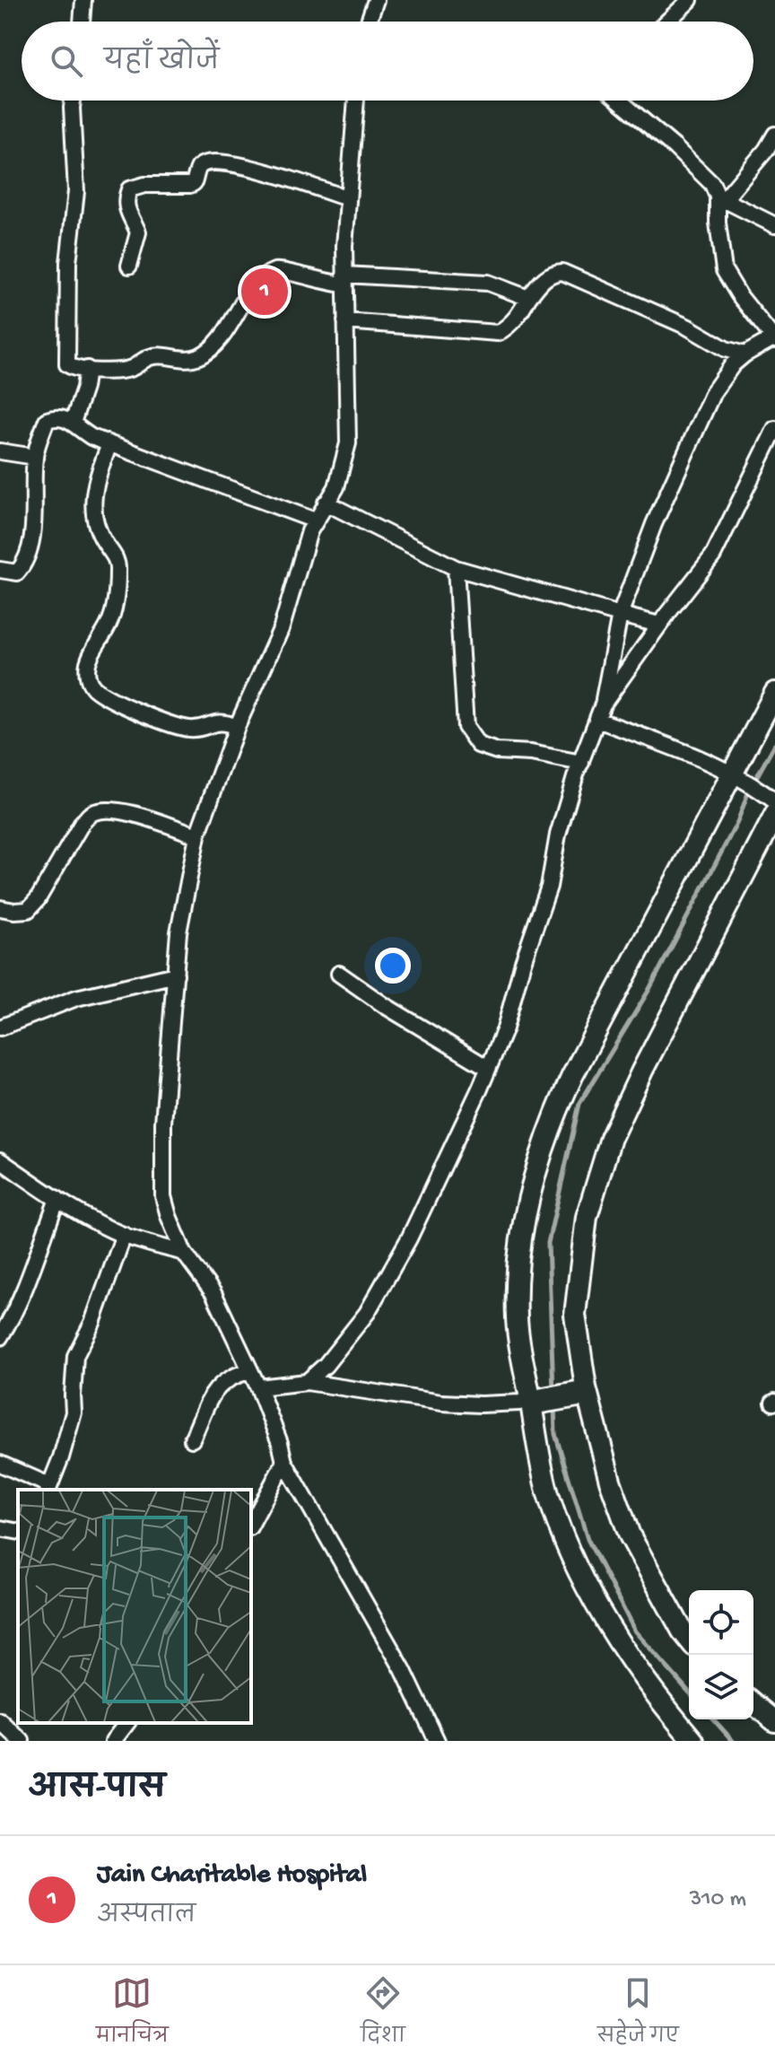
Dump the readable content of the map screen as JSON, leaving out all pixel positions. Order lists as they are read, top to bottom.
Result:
{
  "page": {
    "search": "यहाँ खोजें",
    "pins": "1",
    "heading": "आस-पास",
    "list": [
      {
        "mark": "1",
        "name": "Jain Charitable Hospital",
        "note": "अस्पताल",
        "value": "310 m"
      }
    ],
    "nav": ["मानचित्र", "दिशा", "सहेजे गए"]
  }
}
